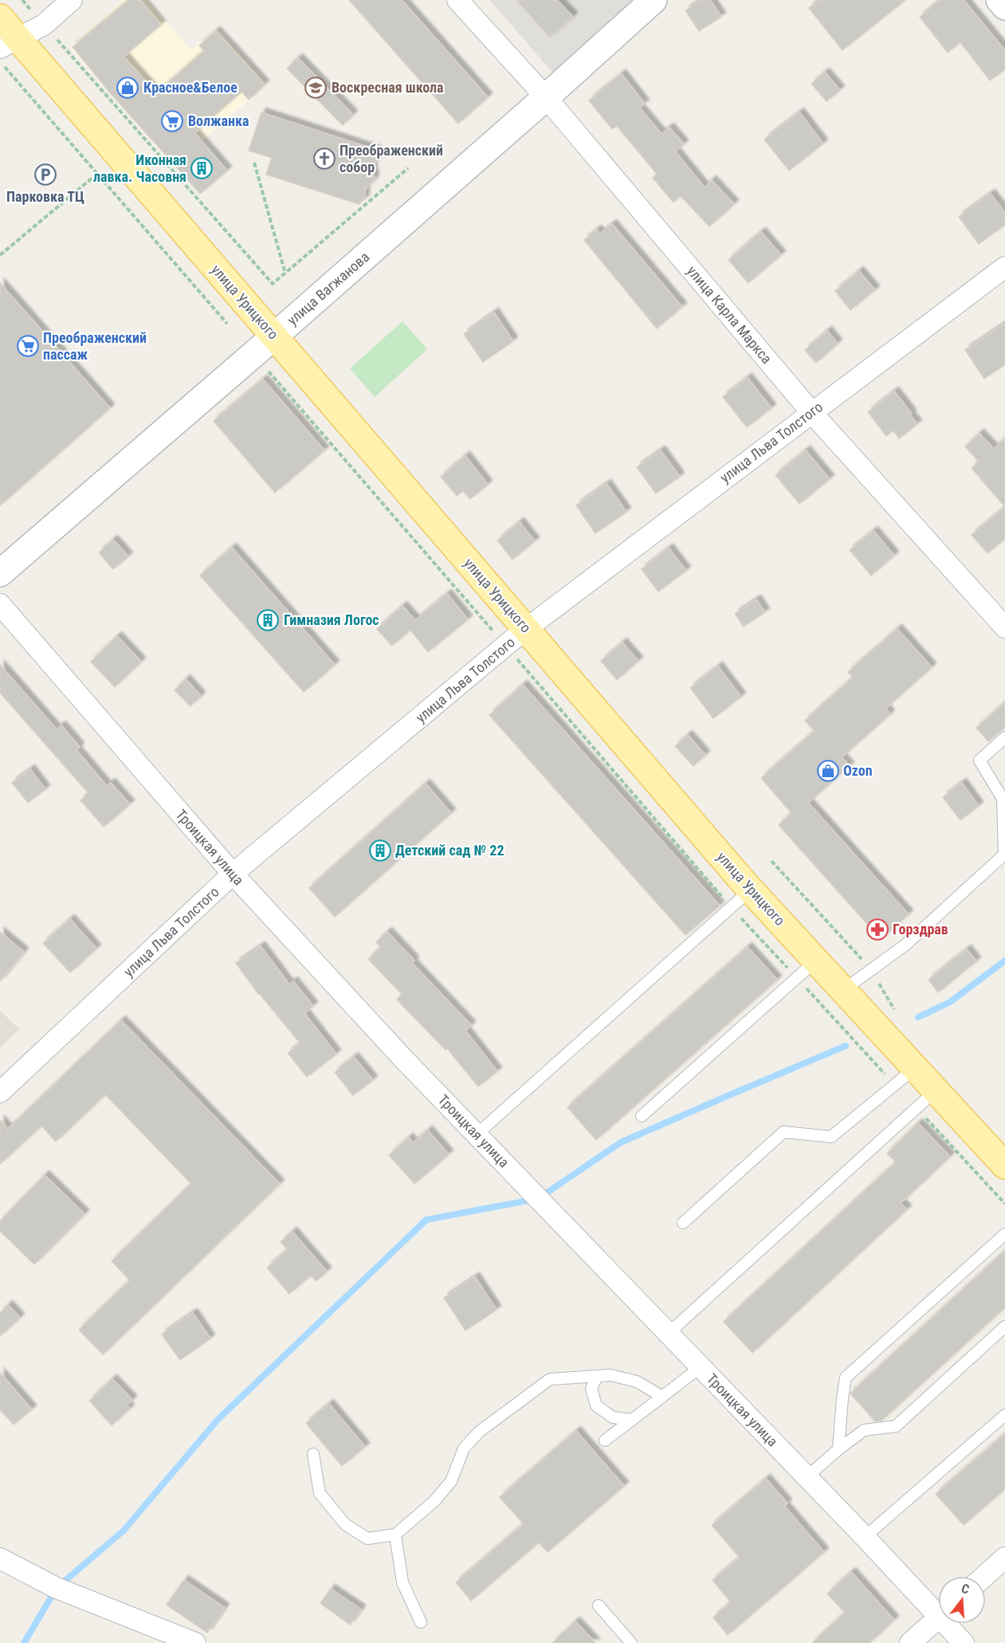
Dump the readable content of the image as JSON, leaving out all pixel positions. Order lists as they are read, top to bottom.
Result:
{
  "streets": {
    "main road": ["улица Вагжанова", "улица Урицкого"],
    "street": ["улица Карла Маркса", "улица Льва Толстого", "Троицкая улица"]
  },
  "crossings": [
    ["улица Вагжанова", "улица Урицкого"],
    ["улица Вагжанова", "улица Карла Маркса"],
    ["улица Урицкого", "улица Льва Толстого"],
    ["улица Карла Маркса", "улица Льва Толстого"],
    ["улица Льва Толстого", "Троицкая улица"]
  ],
  "places": {
    "shop": ["Красное&Белое", "Ozon"],
    "school or university": ["Воскресная школа"],
    "supermarket": ["Волжанка", "Преображенский пассаж"],
    "church": ["Преображенский собор"],
    "building": ["Иконная лавка. Часовня", "Гимназия Логос", "Детский сад № 22"],
    "parking": ["Парковка ТЦ"],
    "pharmacy": ["Горздрав"]
  },
  "north": "top"
}
